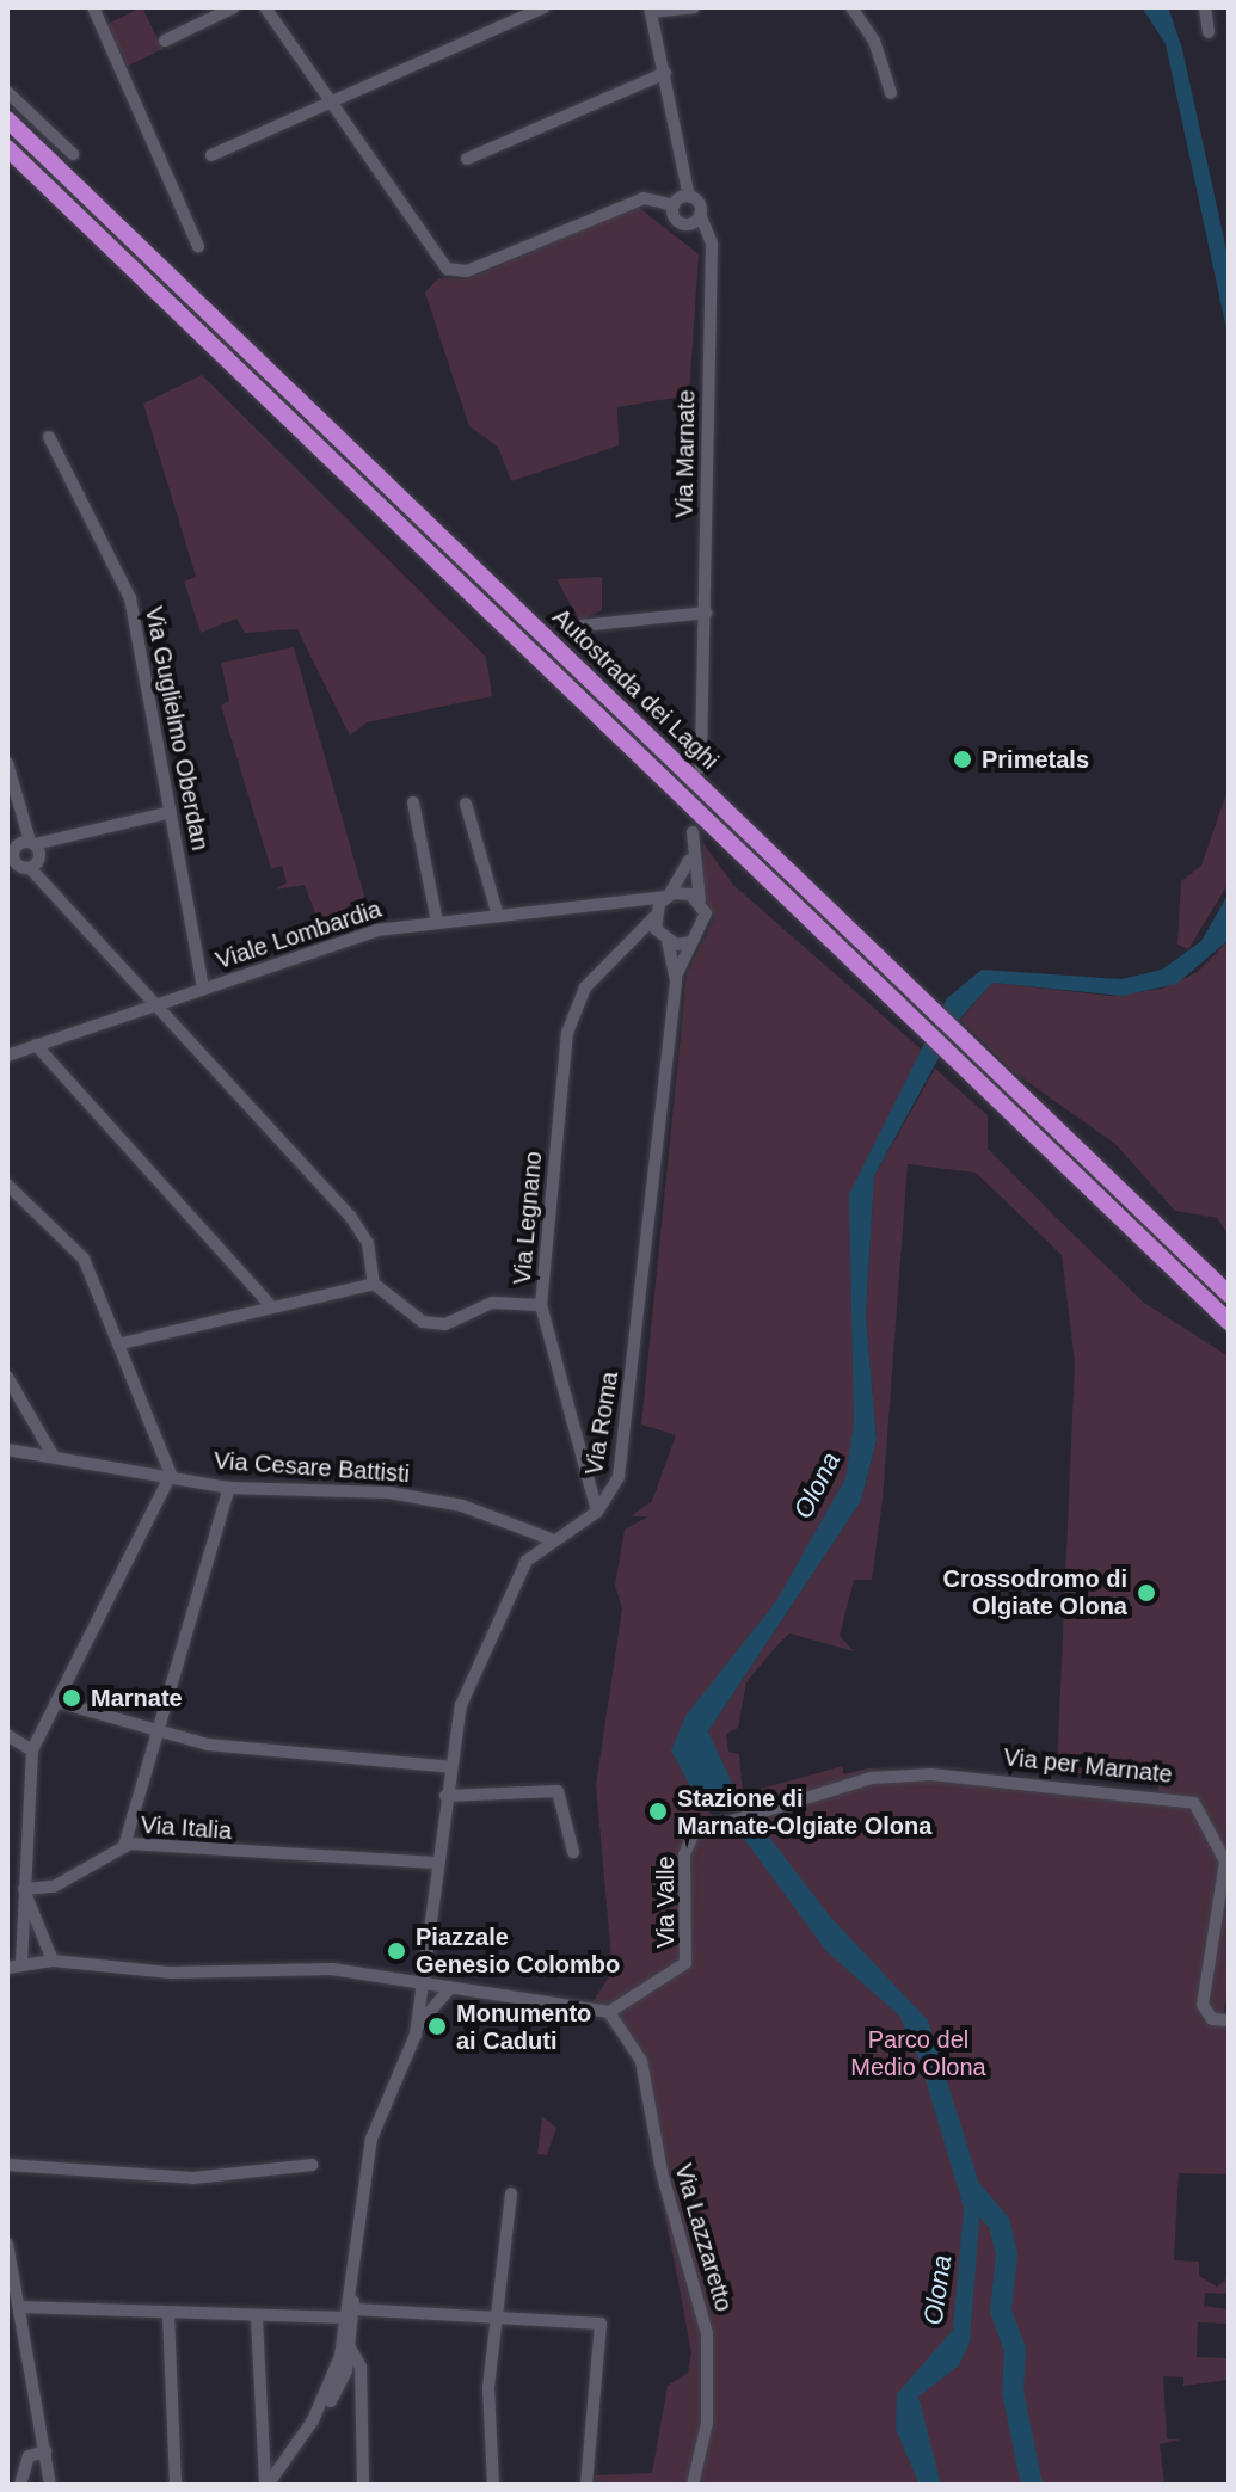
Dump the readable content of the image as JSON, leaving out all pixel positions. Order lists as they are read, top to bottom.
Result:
{
  "streets": {
    "highway": ["Autostrada dei Laghi"],
    "street": [
      "Via Marnate",
      "Via Guglielmo Oberdan",
      "Viale Lombardia",
      "Via Legnano",
      "Via Roma",
      "Via Cesare Battisti",
      "Via per Marnate",
      "Via Italia",
      "Via Valle",
      "Via Lazzaretto"
    ]
  },
  "crossings": [
    ["Via Guglielmo Oberdan", "Viale Lombardia"],
    ["Viale Lombardia", "Via Legnano"],
    ["Viale Lombardia", "Via Roma"],
    ["Via Legnano", "Via Roma"],
    ["Via per Marnate", "Via Valle"],
    ["Via Valle", "Via Lazzaretto"]
  ],
  "water": ["Olona"],
  "parks": ["Parco del Medio Olona"],
  "places": [
    "Primetals",
    "Crossodromo di Olgiate Olona",
    "Marnate",
    "Stazione di Marnate-Olgiate Olona",
    "Piazzale Genesio Colombo",
    "Monumento ai Caduti"
  ]
}
